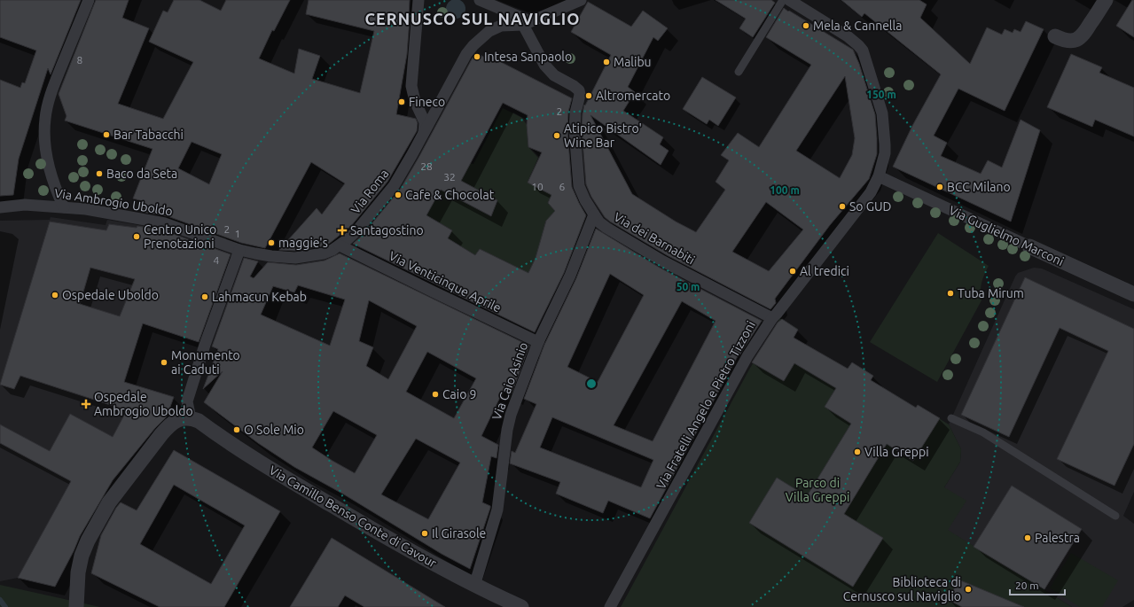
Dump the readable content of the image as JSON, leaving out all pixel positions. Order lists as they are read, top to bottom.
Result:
{
  "streets": {
    "street": [
      "Via Roma",
      "Via Ambrogio Uboldo",
      "Via Guglielmo Marconi",
      "Via dei Barnabiti",
      "Via Venticinque Aprile",
      "Via Caio Asinio",
      "Via Fratelli Angelo e Pietro Tizzoni",
      "Via Camillo Benso Conte di Cavour"
    ]
  },
  "crossings": [
    ["Via Roma", "Via Ambrogio Uboldo"],
    ["Via Roma", "Via dei Barnabiti"],
    ["Via Roma", "Via Venticinque Aprile"],
    ["Via Guglielmo Marconi", "Via Fratelli Angelo e Pietro Tizzoni"],
    ["Via dei Barnabiti", "Via Caio Asinio"],
    ["Via dei Barnabiti", "Via Fratelli Angelo e Pietro Tizzoni"],
    ["Via Venticinque Aprile", "Via Caio Asinio"],
    ["Via Caio Asinio", "Via Camillo Benso Conte di Cavour"]
  ],
  "districts": ["CERNUSCO SUL NAVIGLIO"],
  "parks": ["Parco di Villa Greppi"],
  "places": {
    "other": [
      "Mela & Cannella",
      "Intesa Sanpaolo",
      "Malibu",
      "Altromercato",
      "Fineco",
      "Bar Tabacchi",
      "Atipico Bistro' Wine Bar",
      "Baco da Seta",
      "BCC Milano",
      "Cafe & Chocolat",
      "So GUD",
      "Centro Unico Prenotazioni",
      "maggie's",
      "Al tredici",
      "Tuba Mirum",
      "Ospedale Uboldo",
      "Lahmacun Kebab",
      "Monumento ai Caduti",
      "Caio 9",
      "O Sole Mio",
      "Villa Greppi",
      "Il Girasole",
      "Palestra",
      "Biblioteca di Cernusco sul Naviglio"
    ],
    "health": ["Santagostino", "Ospedale Ambrogio Uboldo"]
  },
  "house_numbers": [
    "8",
    "2",
    "28",
    "32",
    "10",
    "6",
    "2",
    "1",
    "4"
  ],
  "scale_bar": "20 m",
  "rings": ["150 m", "100 m", "50 m"]
}
